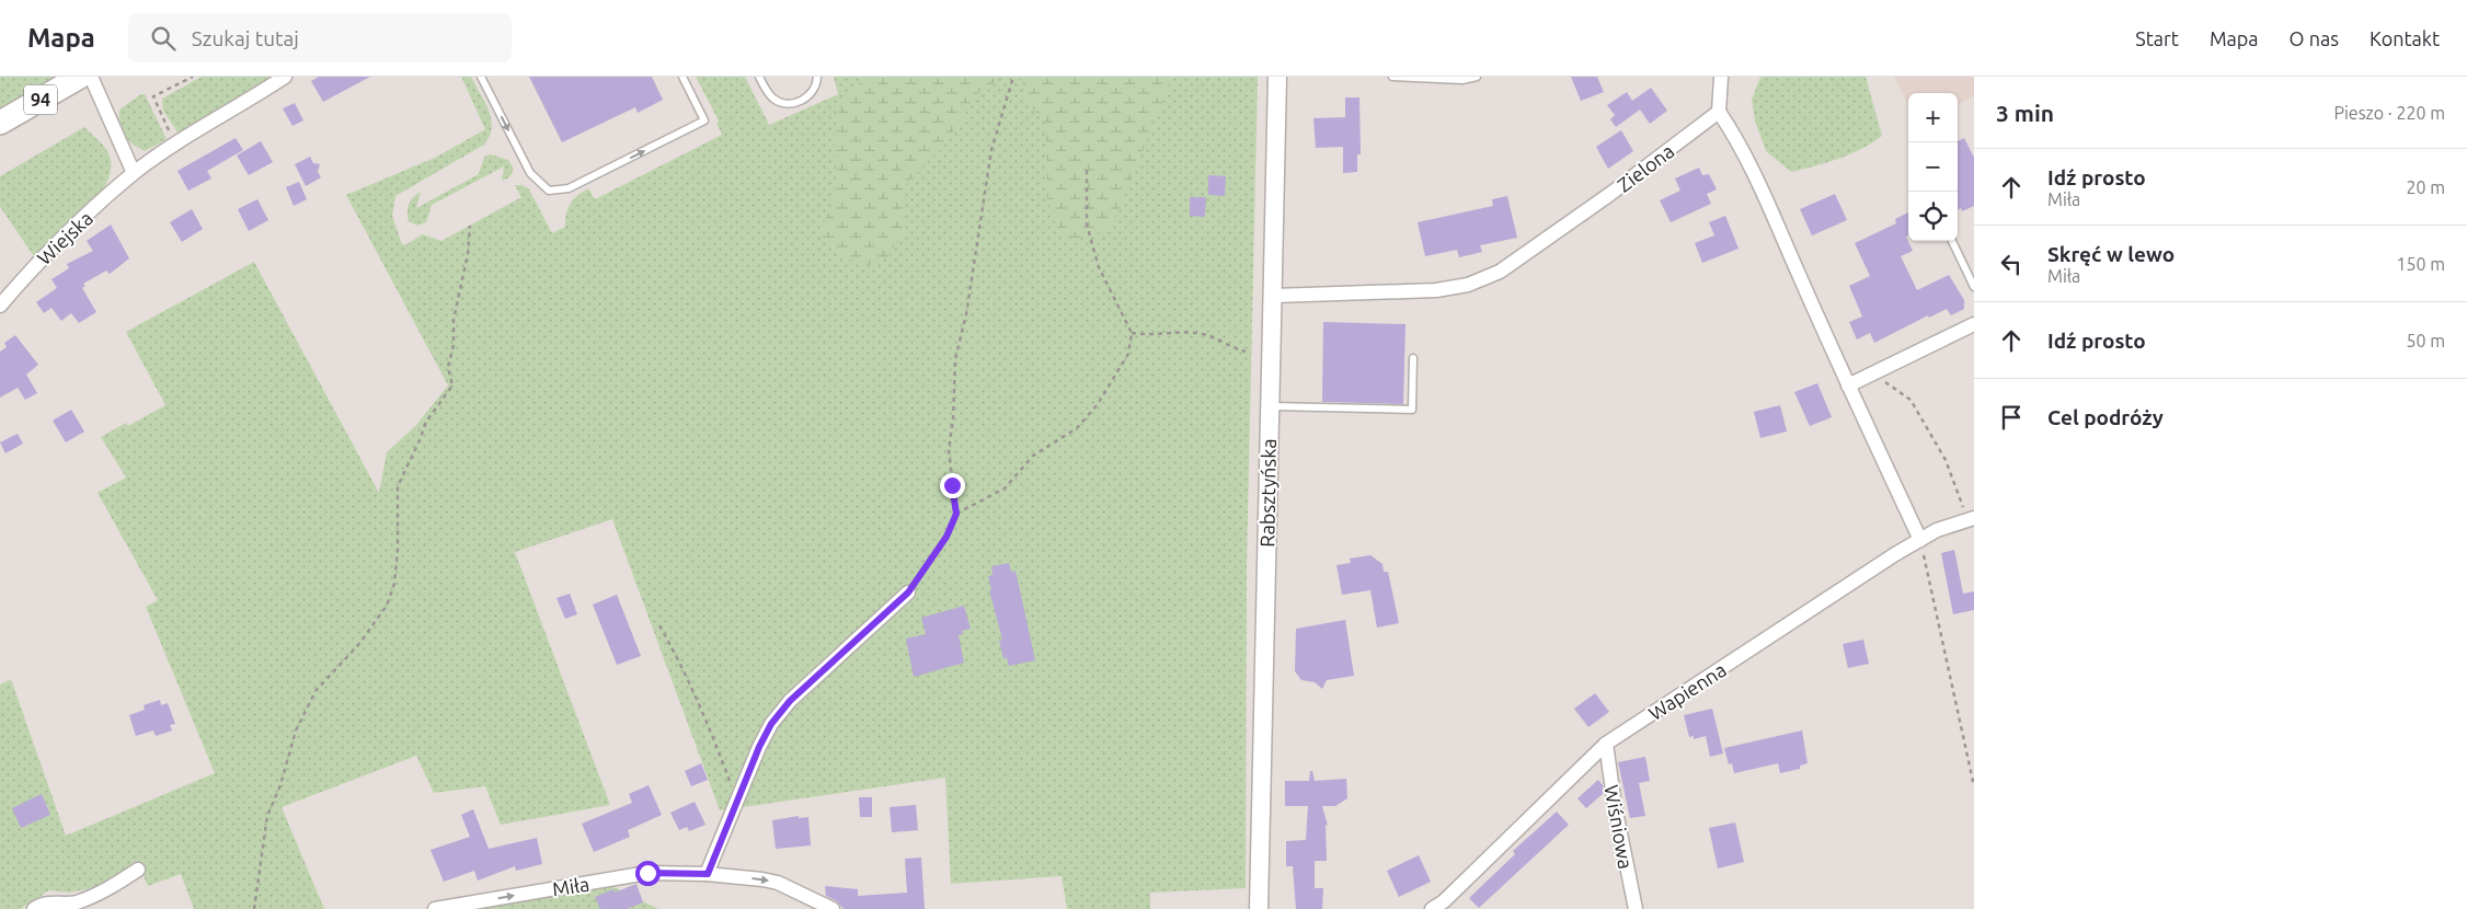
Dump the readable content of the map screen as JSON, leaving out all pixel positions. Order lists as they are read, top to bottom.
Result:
{
  "streets": {
    "main road": ["94"],
    "street": [
      "Zielona",
      "Wiejska",
      "Rabsztyńska",
      "Wapienna",
      "Wiśniowa",
      "Miła"
    ]
  },
  "crossings": [
    ["Zielona", "Rabsztyńska"],
    ["Wapienna", "Wiśniowa"]
  ],
  "one_way": ["Miła"],
  "page": {
    "header": "Mapa",
    "search": "Szukaj tutaj",
    "nav": [
      "Start",
      "Mapa",
      "O nas",
      "Kontakt"
    ],
    "heading": ["3 min", "Pieszo · 220 m"],
    "map_buttons": ["+", "−"],
    "list": [
      ["Idź prosto", "Miła", "20 m"],
      ["Skręć w lewo", "Miła", "150 m"],
      ["Idź prosto", "50 m"],
      "Cel podróży"
    ]
  }
}
